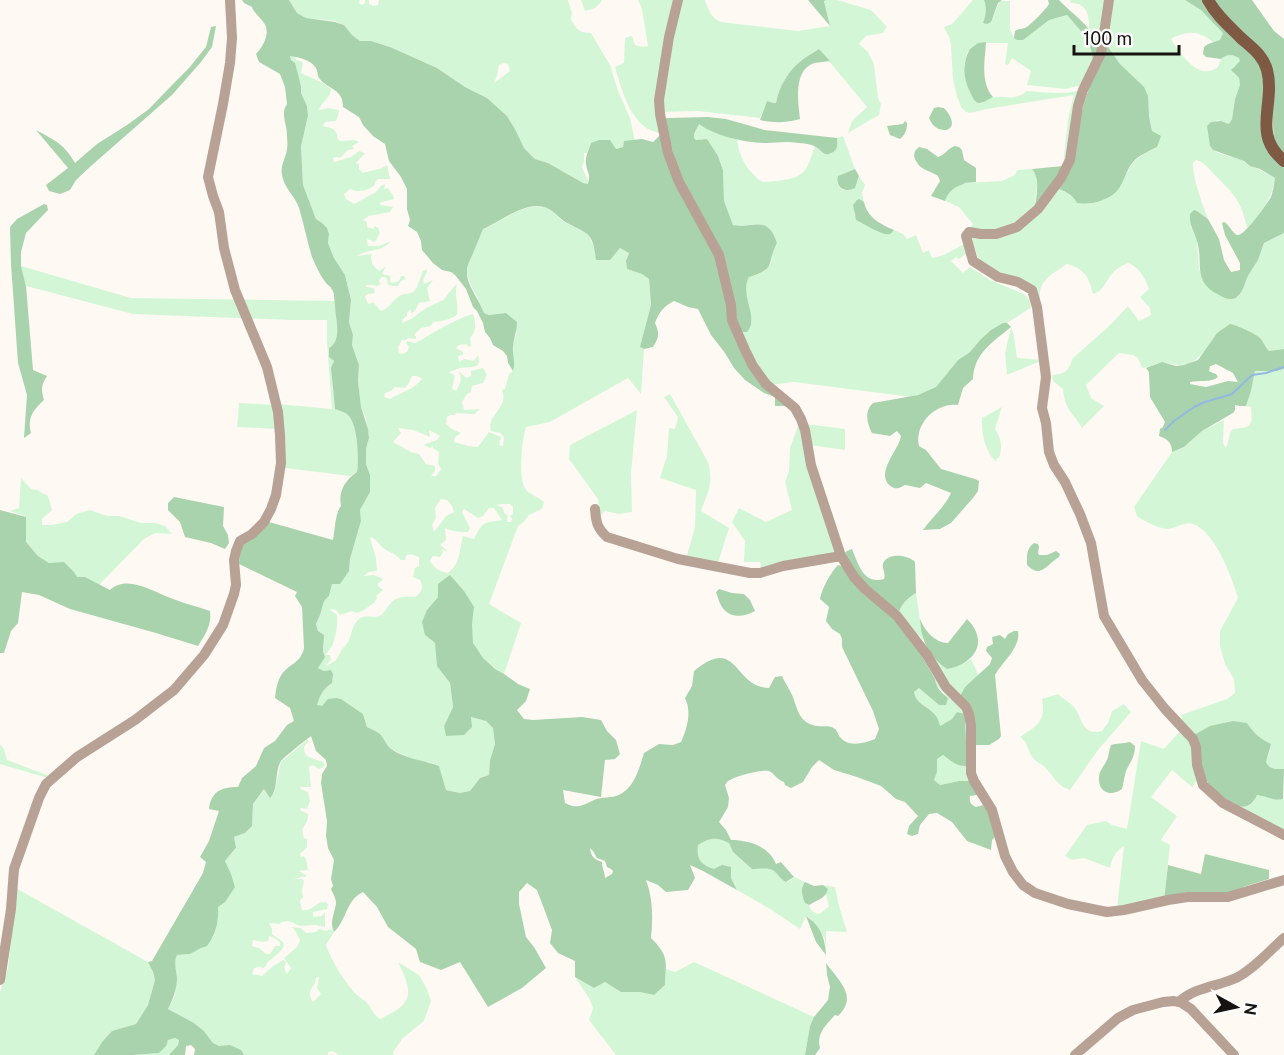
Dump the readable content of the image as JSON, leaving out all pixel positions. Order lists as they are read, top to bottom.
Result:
{
  "scale_bar": "100 m",
  "north": "right"
}
